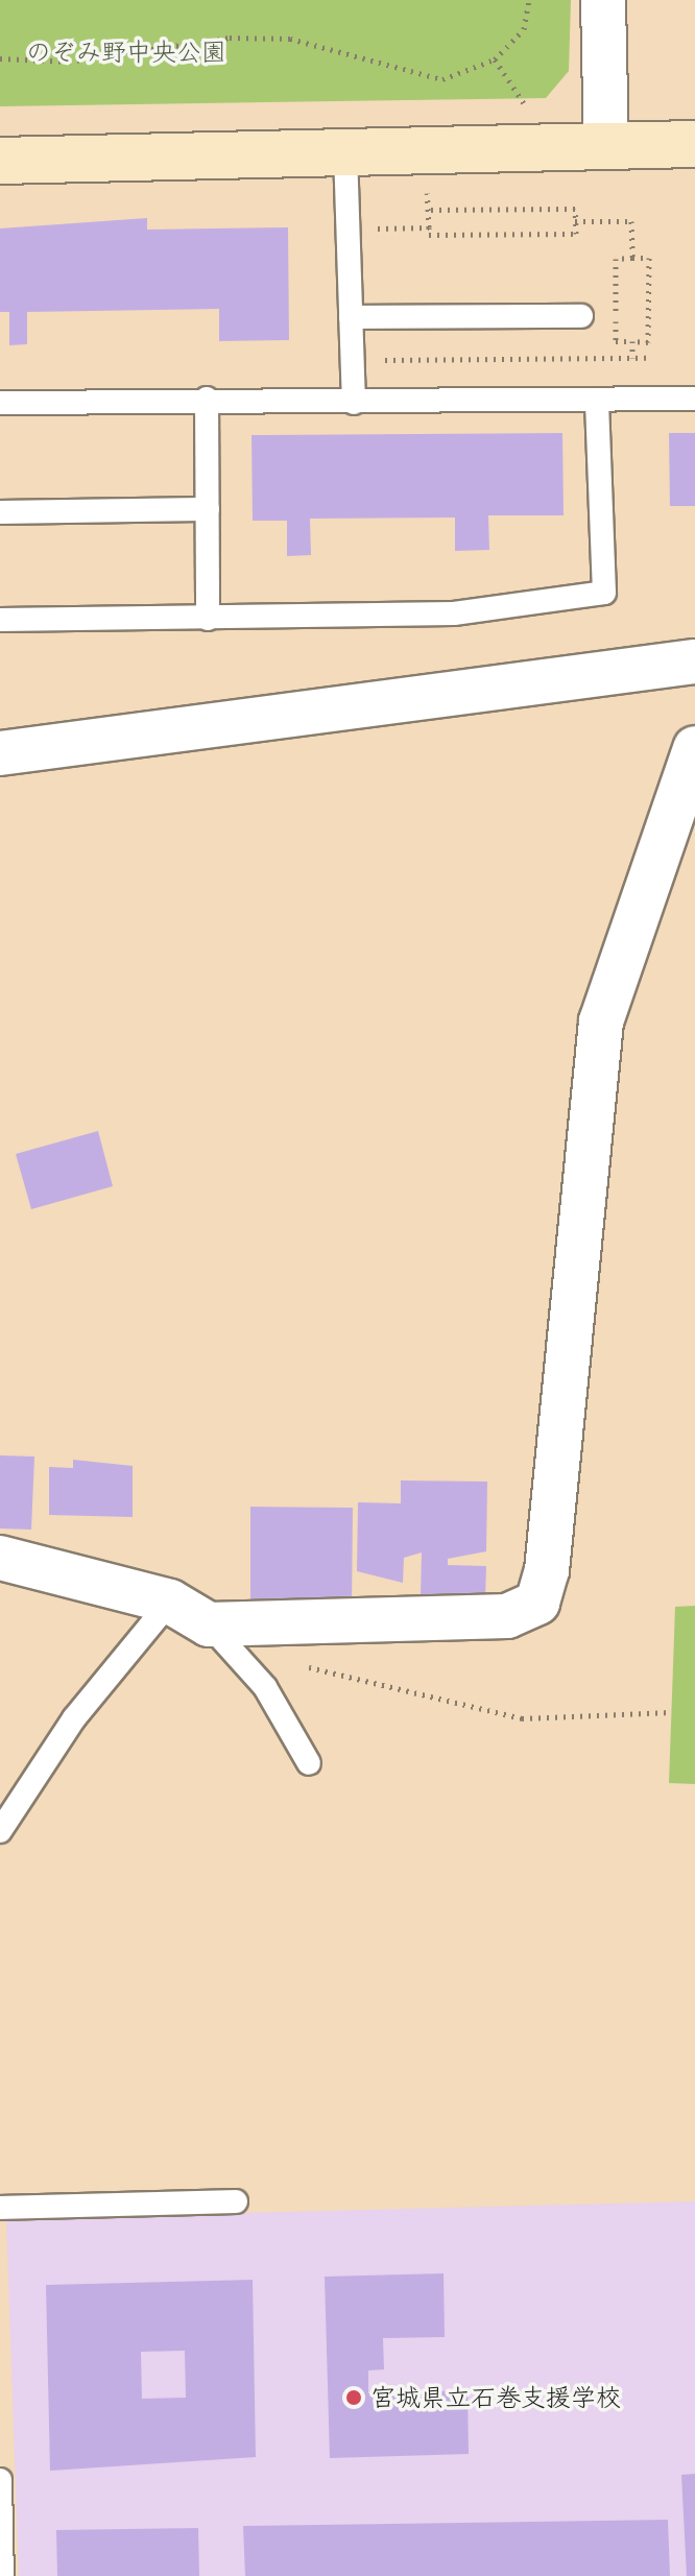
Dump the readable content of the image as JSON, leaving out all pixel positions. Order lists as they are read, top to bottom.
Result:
{
  "parks": ["のぞみ野中央公園"],
  "places": ["宮城県立石巻支援学校"]
}
